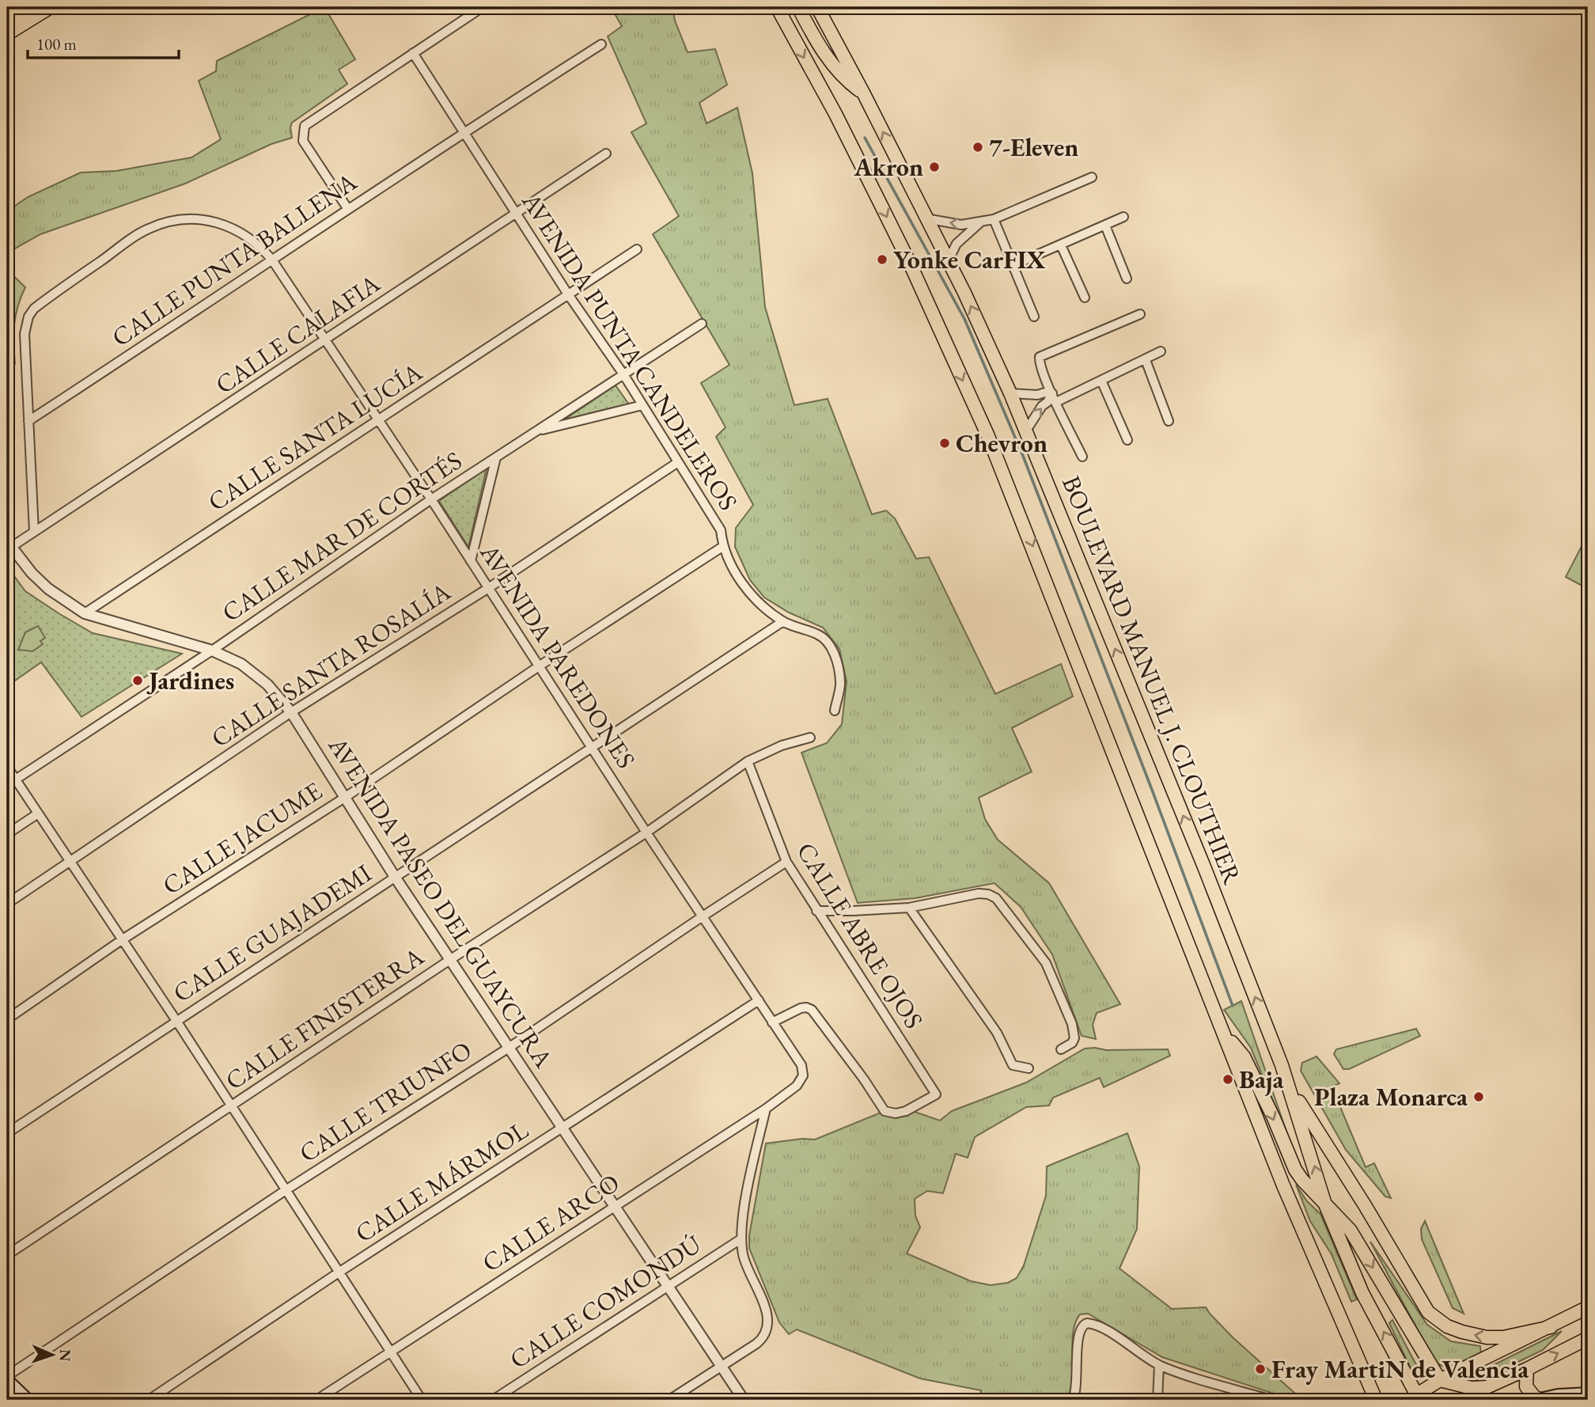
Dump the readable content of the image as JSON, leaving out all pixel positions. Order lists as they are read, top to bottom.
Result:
{
  "streets": {
    "main road": ["BOULEVARD MANUEL J. CLOUTHIER"],
    "street": [
      "CALLE PUNTA BALLENA",
      "CALLE CALAFIA",
      "AVENIDA PUNTA CANDELEROS",
      "CALLE SANTA LUCÍA",
      "CALLE MAR DE CORTÉS",
      "AVENIDA PAREDONES",
      "CALLE SANTA ROSALÍA",
      "CALLE JACUME",
      "AVENIDA PASEO DEL GUAYCURA",
      "CALLE GUAJADEMI",
      "CALLE ABRE OJOS",
      "CALLE FINISTERRA",
      "CALLE TRIUNFO",
      "CALLE MÁRMOL",
      "CALLE ARCO",
      "CALLE COMONDÚ"
    ]
  },
  "crossings": [
    ["CALLE PUNTA BALLENA", "AVENIDA PUNTA CANDELEROS"],
    ["CALLE PUNTA BALLENA", "AVENIDA PAREDONES"],
    ["CALLE CALAFIA", "AVENIDA PUNTA CANDELEROS"],
    ["CALLE CALAFIA", "AVENIDA PAREDONES"],
    ["CALLE CALAFIA", "AVENIDA PASEO DEL GUAYCURA"],
    ["AVENIDA PUNTA CANDELEROS", "CALLE SANTA LUCÍA"],
    ["AVENIDA PUNTA CANDELEROS", "CALLE MAR DE CORTÉS"],
    ["AVENIDA PUNTA CANDELEROS", "CALLE SANTA ROSALÍA"],
    ["AVENIDA PUNTA CANDELEROS", "CALLE JACUME"],
    ["AVENIDA PUNTA CANDELEROS", "CALLE GUAJADEMI"],
    ["CALLE SANTA LUCÍA", "AVENIDA PAREDONES"],
    ["CALLE SANTA LUCÍA", "AVENIDA PASEO DEL GUAYCURA"],
    ["CALLE MAR DE CORTÉS", "AVENIDA PAREDONES"],
    ["CALLE MAR DE CORTÉS", "AVENIDA PASEO DEL GUAYCURA"],
    ["AVENIDA PAREDONES", "CALLE SANTA ROSALÍA"],
    ["AVENIDA PAREDONES", "CALLE JACUME"],
    ["AVENIDA PAREDONES", "CALLE GUAJADEMI"],
    ["AVENIDA PAREDONES", "CALLE ABRE OJOS"],
    ["AVENIDA PAREDONES", "CALLE FINISTERRA"],
    ["AVENIDA PAREDONES", "CALLE TRIUNFO"],
    ["AVENIDA PAREDONES", "CALLE MÁRMOL"],
    ["AVENIDA PAREDONES", "CALLE ARCO"],
    ["CALLE SANTA ROSALÍA", "AVENIDA PASEO DEL GUAYCURA"],
    ["CALLE JACUME", "AVENIDA PASEO DEL GUAYCURA"],
    ["AVENIDA PASEO DEL GUAYCURA", "CALLE GUAJADEMI"],
    ["AVENIDA PASEO DEL GUAYCURA", "CALLE FINISTERRA"],
    ["AVENIDA PASEO DEL GUAYCURA", "CALLE TRIUNFO"],
    ["AVENIDA PASEO DEL GUAYCURA", "CALLE MÁRMOL"],
    ["AVENIDA PASEO DEL GUAYCURA", "CALLE ARCO"],
    ["AVENIDA PASEO DEL GUAYCURA", "CALLE COMONDÚ"],
    ["CALLE ABRE OJOS", "CALLE FINISTERRA"],
    ["CALLE ABRE OJOS", "CALLE TRIUNFO"]
  ],
  "places": [
    "7-Eleven",
    "Akron",
    "Yonke CarFIX",
    "Chevron",
    "Jardines",
    "Baja",
    "Plaza Monarca",
    "Fray MartiN de Valencia"
  ],
  "scale_bar": "100 m",
  "north": "right"
}
